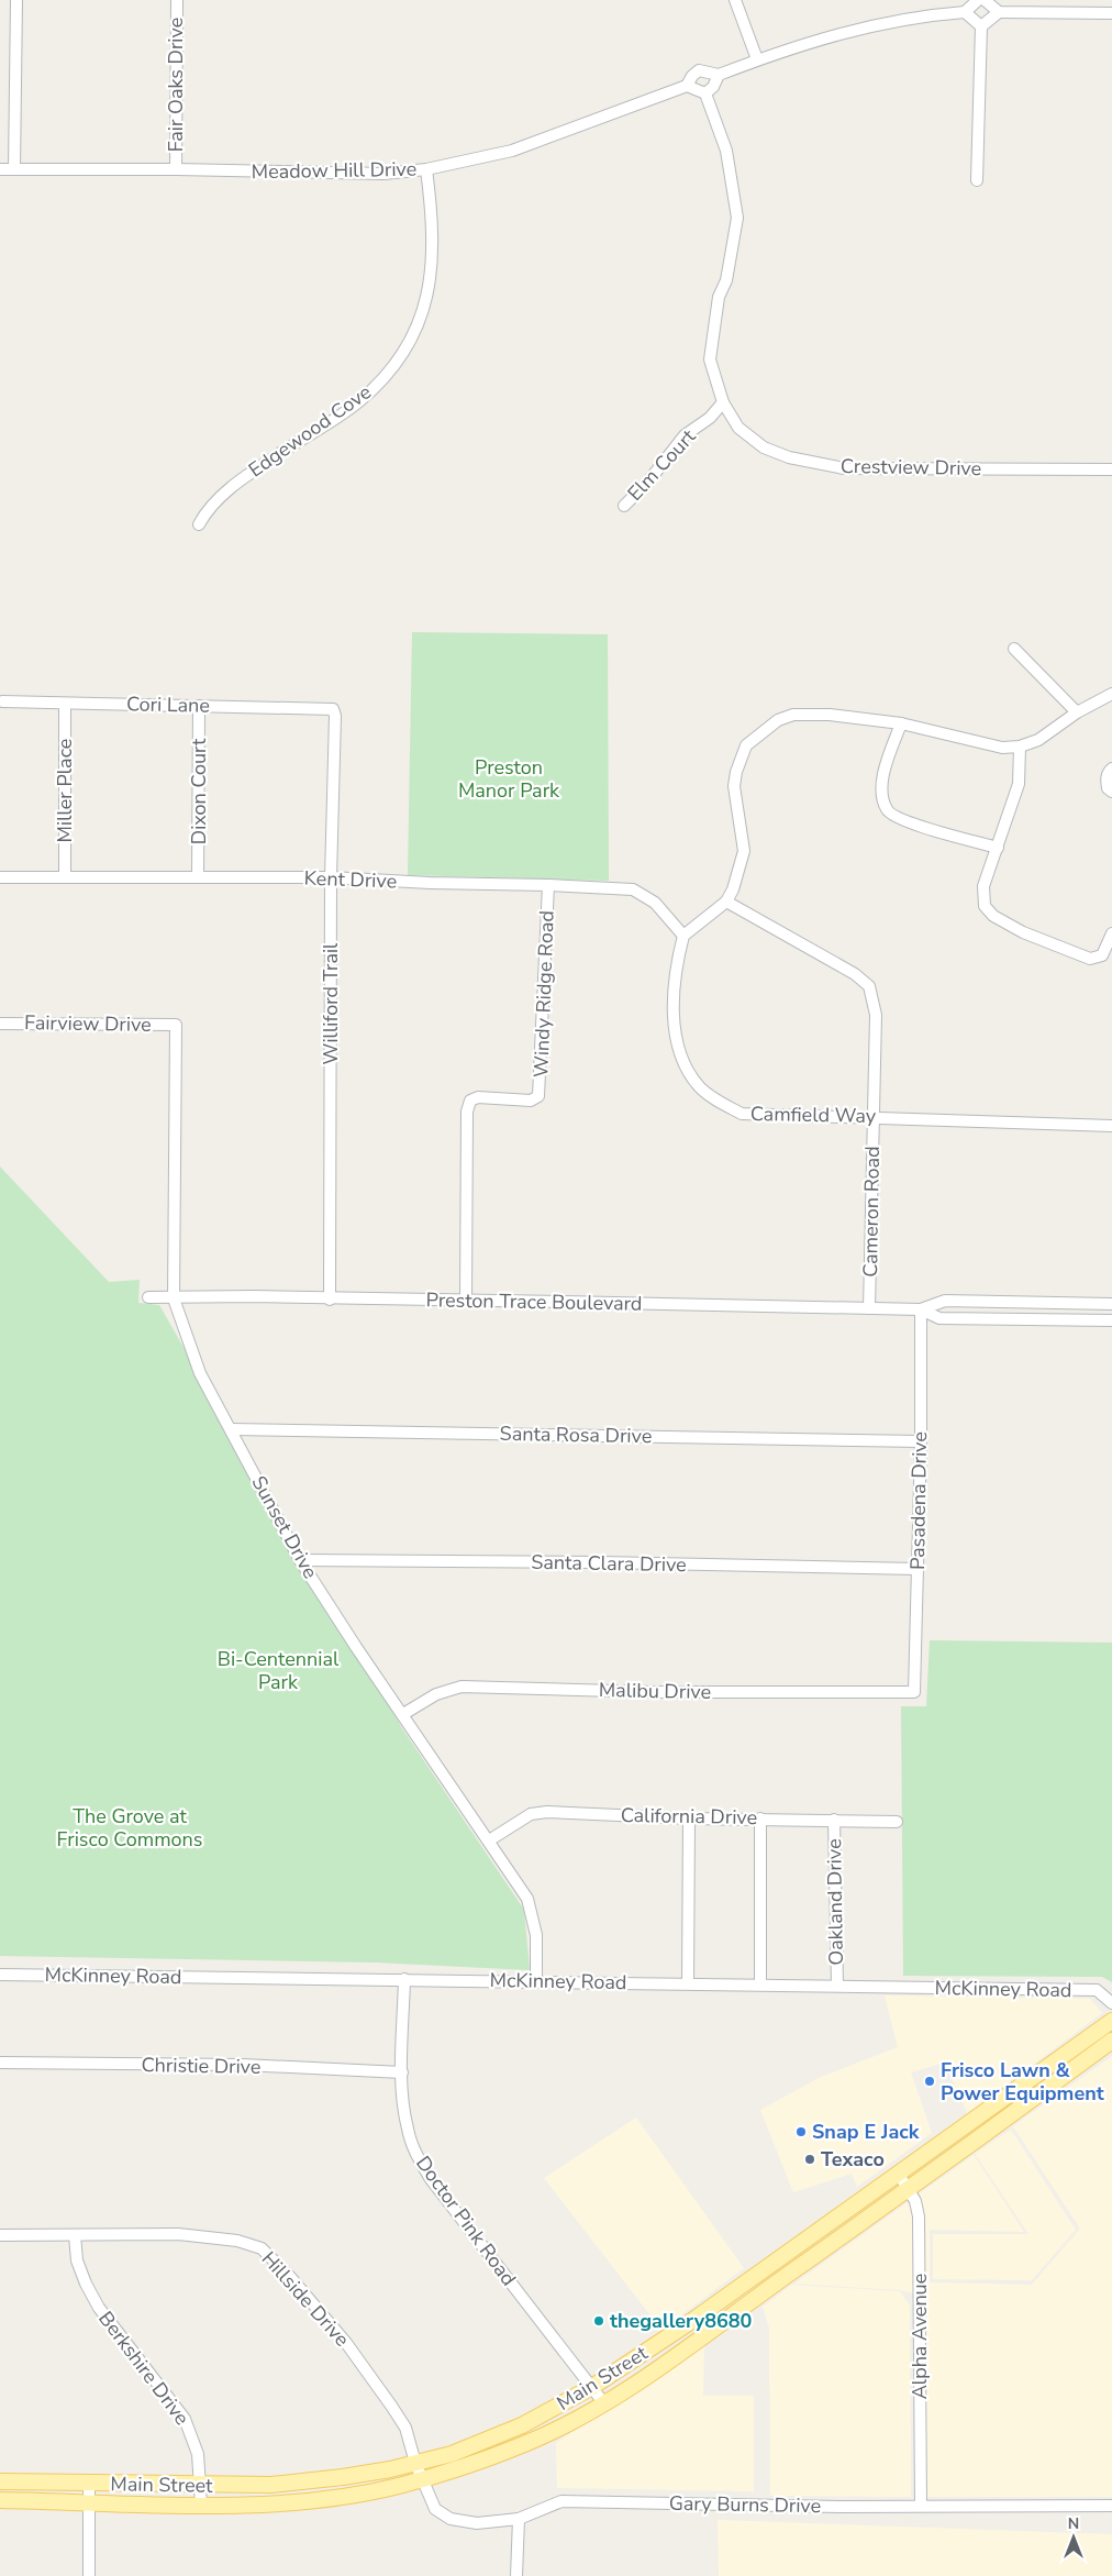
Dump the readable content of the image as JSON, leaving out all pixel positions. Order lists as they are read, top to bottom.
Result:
{
  "streets": {
    "main road": ["Main Street"],
    "street": [
      "Fair Oaks Drive",
      "Meadow Hill Drive",
      "Edgewood Cove",
      "Elm Court",
      "Crestview Drive",
      "Cori Lane",
      "Miller Place",
      "Dixon Court",
      "Kent Drive",
      "Windy Ridge Road",
      "Williford Trail",
      "Fairview Drive",
      "Camfield Way",
      "Cameron Road",
      "Preston Trace Boulevard",
      "Santa Rosa Drive",
      "Pasadena Drive",
      "Sunset Drive",
      "Santa Clara Drive",
      "Malibu Drive",
      "California Drive",
      "Oakland Drive",
      "McKinney Road",
      "Christie Drive",
      "Doctor Pink Road",
      "Hillside Drive",
      "Alpha Avenue",
      "Berkshire Drive",
      "Gary Burns Drive"
    ]
  },
  "crossings": [
    ["Fair Oaks Drive", "Meadow Hill Drive"],
    ["Meadow Hill Drive", "Edgewood Cove"],
    ["Elm Court", "Crestview Drive"],
    ["Cori Lane", "Miller Place"],
    ["Cori Lane", "Dixon Court"],
    ["Cori Lane", "Williford Trail"],
    ["Miller Place", "Kent Drive"],
    ["Dixon Court", "Kent Drive"],
    ["Kent Drive", "Windy Ridge Road"],
    ["Kent Drive", "Williford Trail"],
    ["Kent Drive", "Camfield Way"],
    ["Windy Ridge Road", "Preston Trace Boulevard"],
    ["Williford Trail", "Preston Trace Boulevard"],
    ["Fairview Drive", "Sunset Drive"],
    ["Camfield Way", "Cameron Road"],
    ["Cameron Road", "Preston Trace Boulevard"],
    ["Preston Trace Boulevard", "Pasadena Drive"],
    ["Preston Trace Boulevard", "Sunset Drive"],
    ["Santa Rosa Drive", "Pasadena Drive"],
    ["Santa Rosa Drive", "Sunset Drive"],
    ["Pasadena Drive", "Santa Clara Drive"],
    ["Pasadena Drive", "Malibu Drive"],
    ["Sunset Drive", "Santa Clara Drive"],
    ["Sunset Drive", "Malibu Drive"],
    ["Sunset Drive", "California Drive"],
    ["Sunset Drive", "McKinney Road"],
    ["California Drive", "Oakland Drive"],
    ["Oakland Drive", "McKinney Road"],
    ["McKinney Road", "Doctor Pink Road"],
    ["Christie Drive", "Doctor Pink Road"],
    ["Doctor Pink Road", "Main Street"],
    ["Hillside Drive", "Berkshire Drive"],
    ["Hillside Drive", "Main Street"],
    ["Hillside Drive", "Gary Burns Drive"],
    ["Alpha Avenue", "Main Street"],
    ["Alpha Avenue", "Gary Burns Drive"],
    ["Berkshire Drive", "Main Street"],
    ["Main Street", "Gary Burns Drive"]
  ],
  "parks": ["Preston Manor Park", "Bi-Centennial Park", "The Grove at Frisco Commons"],
  "places": [
    "Frisco Lawn & Power Equipment",
    "Snap E Jack",
    "Texaco",
    "thegallery8680"
  ],
  "north": "top"
}
